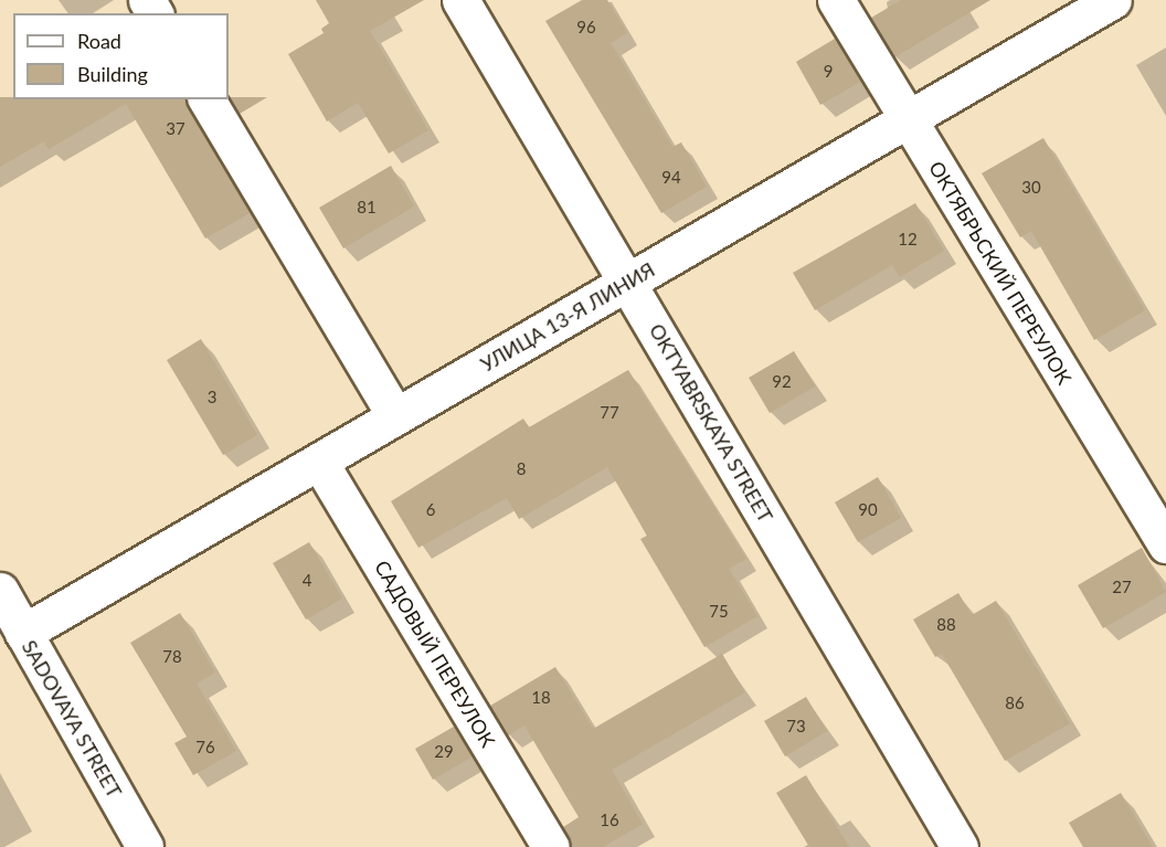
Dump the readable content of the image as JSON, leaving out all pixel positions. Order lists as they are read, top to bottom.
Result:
{
  "streets": {
    "street": [
      "ОКТЯБРЬСКИЙ ПЕРЕУЛОК",
      "УЛИЦА 13-Я ЛИНИЯ",
      "OKTYABRSKAYA STREET",
      "САДОВЫЙ ПЕРЕУЛОК",
      "SADOVAYA STREET"
    ]
  },
  "crossings": [
    ["ОКТЯБРЬСКИЙ ПЕРЕУЛОК", "УЛИЦА 13-Я ЛИНИЯ"],
    ["УЛИЦА 13-Я ЛИНИЯ", "OKTYABRSKAYA STREET"],
    ["УЛИЦА 13-Я ЛИНИЯ", "САДОВЫЙ ПЕРЕУЛОК"],
    ["УЛИЦА 13-Я ЛИНИЯ", "SADOVAYA STREET"]
  ],
  "house_numbers": [
    "96",
    "9",
    "37",
    "94",
    "30",
    "81",
    "12",
    "92",
    "3",
    "77",
    "8",
    "6",
    "90",
    "4",
    "27",
    "75",
    "88",
    "78",
    "18",
    "86",
    "73",
    "76",
    "29",
    "16"
  ],
  "legend": ["Road", "Building"]
}
